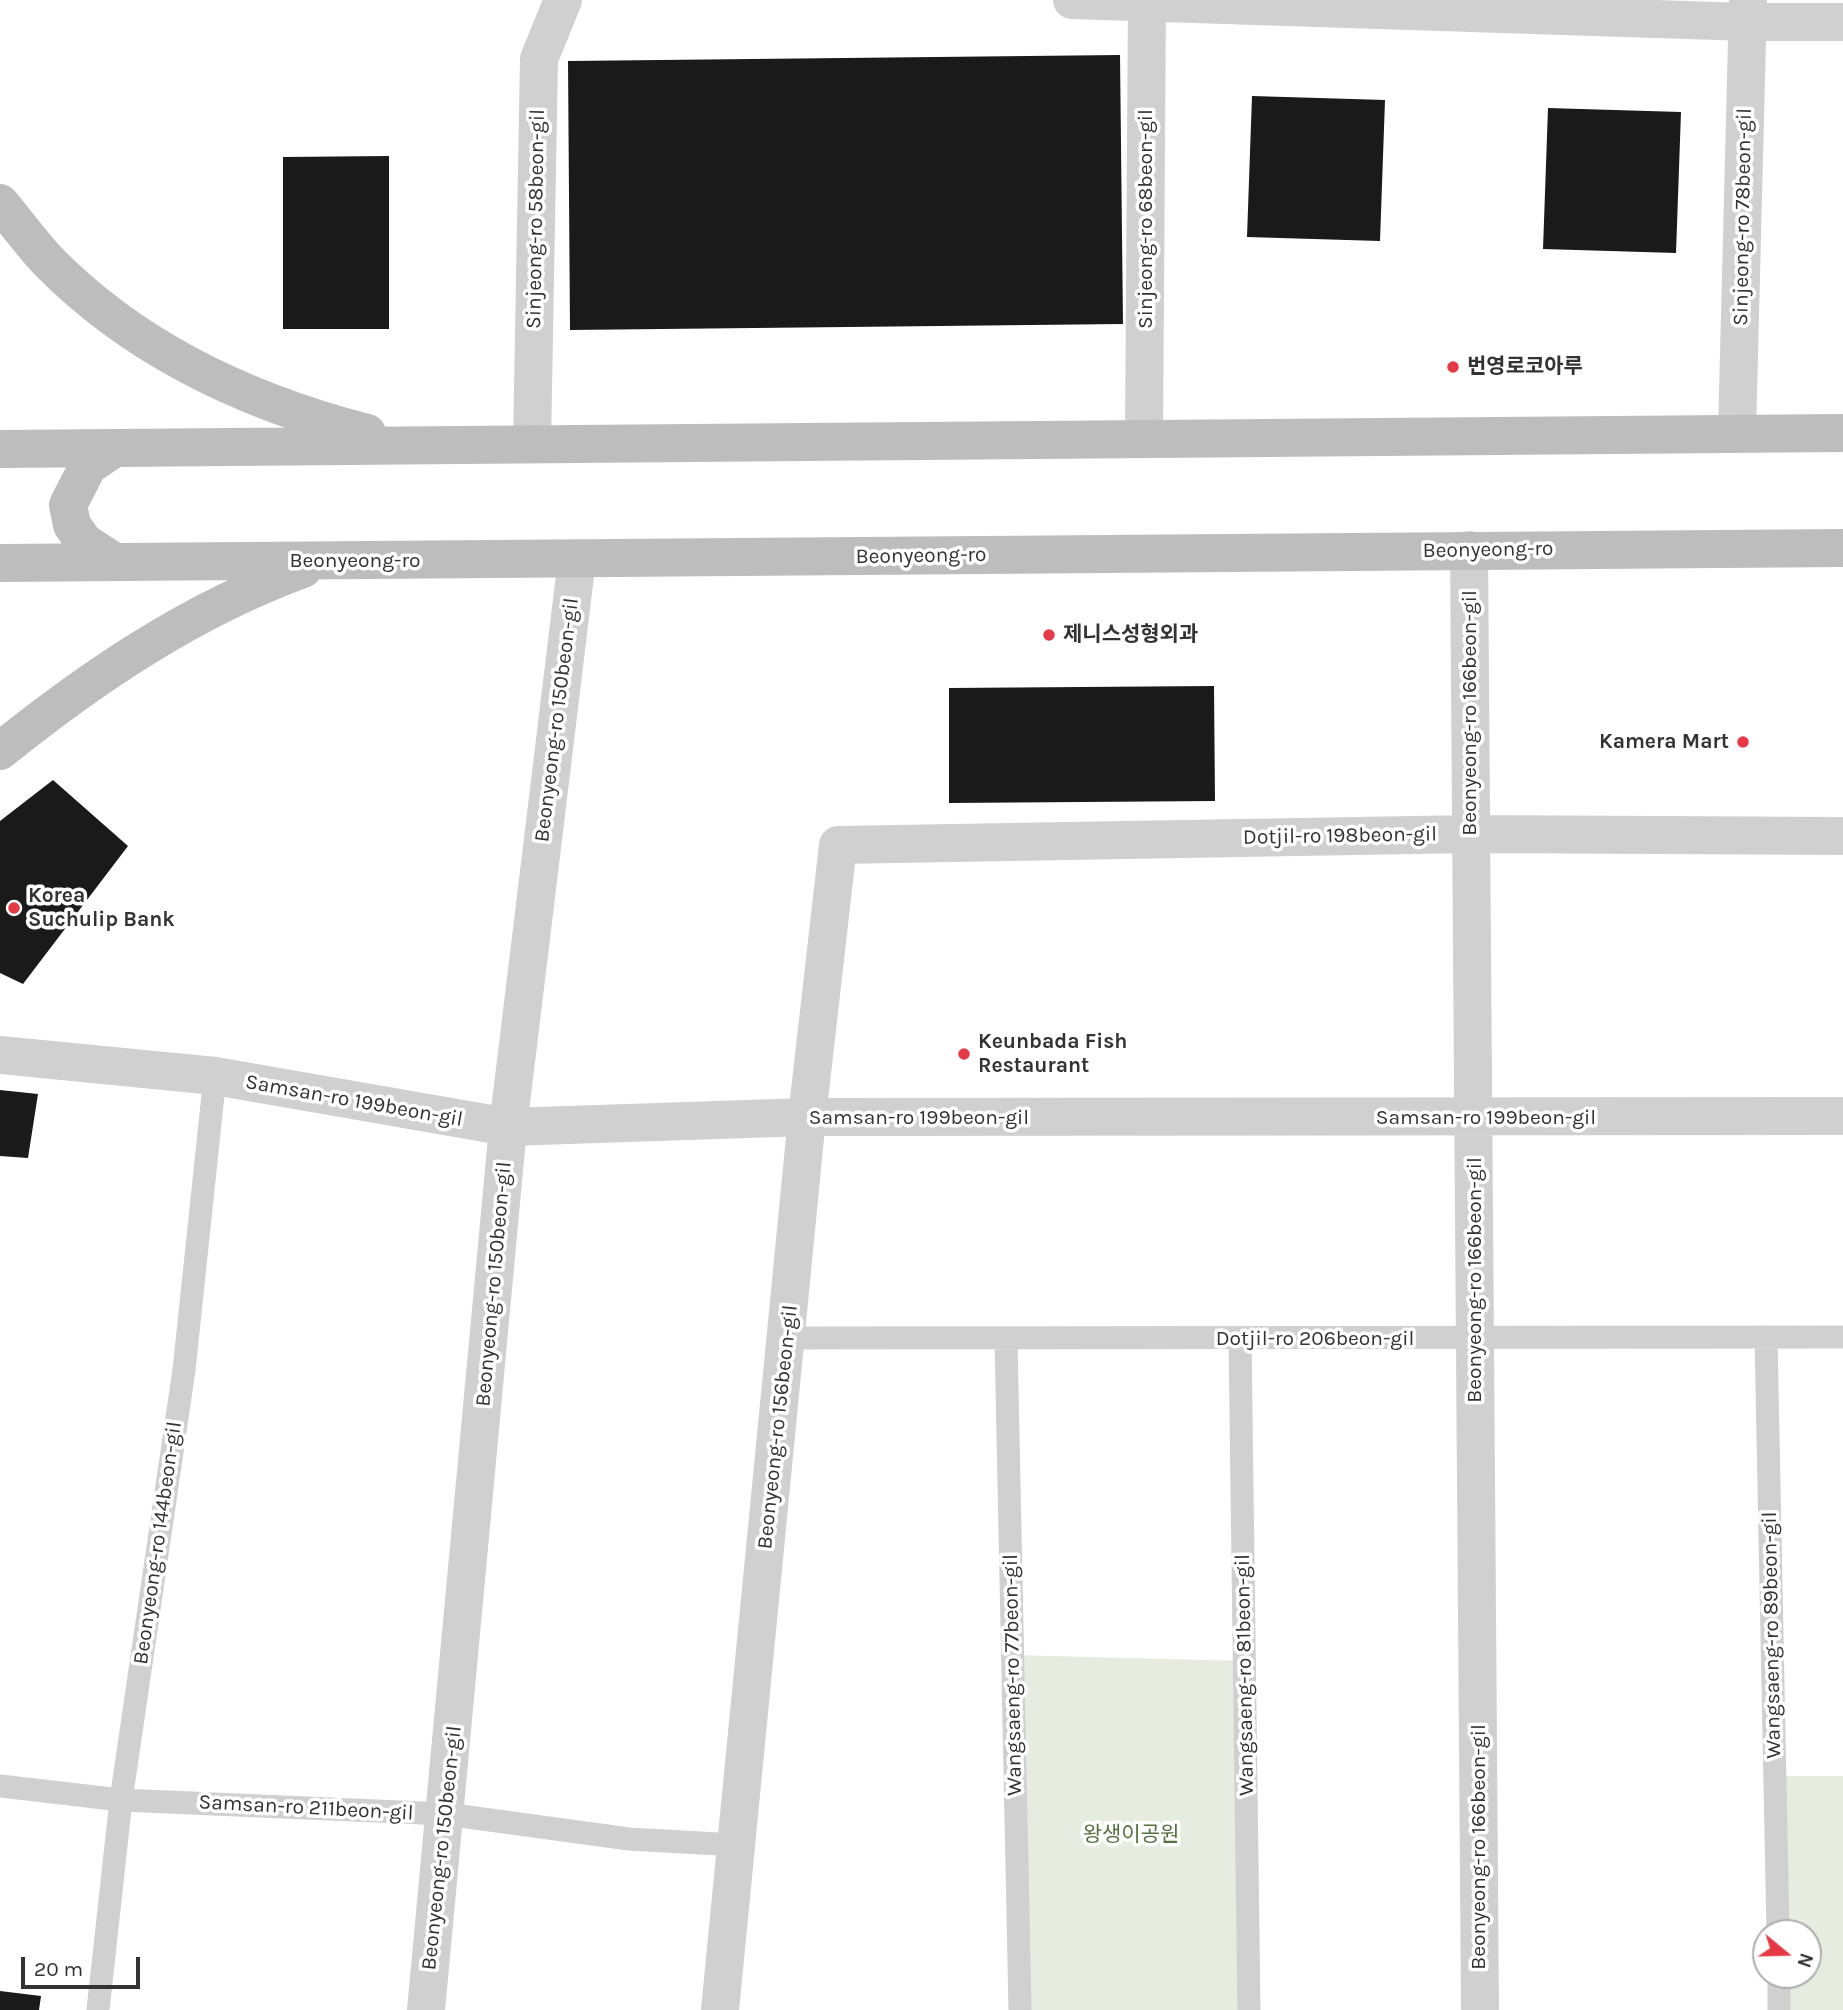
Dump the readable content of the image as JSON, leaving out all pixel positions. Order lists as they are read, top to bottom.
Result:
{
  "streets": {
    "main road": ["Beonyeong-ro"],
    "street": [
      "Sinjeong-ro 78beon-gil",
      "Sinjeong-ro 58beon-gil",
      "Sinjeong-ro 68beon-gil",
      "Beonyeong-ro 166beon-gil",
      "Beonyeong-ro 150beon-gil",
      "Dotjil-ro 198beon-gil",
      "Samsan-ro 199beon-gil",
      "Beonyeong-ro 156beon-gil"
    ],
    "lane": [
      "Dotjil-ro 206beon-gil",
      "Beonyeong-ro 144beon-gil",
      "Wangsaeng-ro 89beon-gil",
      "Wangsaeng-ro 77beon-gil",
      "Wangsaeng-ro 81beon-gil",
      "Samsan-ro 211beon-gil"
    ]
  },
  "crossings": [
    ["Beonyeong-ro", "Beonyeong-ro 166beon-gil"],
    ["Beonyeong-ro", "Beonyeong-ro 150beon-gil"],
    ["Beonyeong-ro 166beon-gil", "Dotjil-ro 198beon-gil"],
    ["Beonyeong-ro 166beon-gil", "Samsan-ro 199beon-gil"],
    ["Beonyeong-ro 166beon-gil", "Dotjil-ro 206beon-gil"],
    ["Beonyeong-ro 150beon-gil", "Samsan-ro 199beon-gil"],
    ["Beonyeong-ro 150beon-gil", "Samsan-ro 211beon-gil"],
    ["Dotjil-ro 198beon-gil", "Beonyeong-ro 156beon-gil"],
    ["Samsan-ro 199beon-gil", "Beonyeong-ro 156beon-gil"],
    ["Samsan-ro 199beon-gil", "Beonyeong-ro 144beon-gil"],
    ["Dotjil-ro 206beon-gil", "Beonyeong-ro 156beon-gil"],
    ["Dotjil-ro 206beon-gil", "Wangsaeng-ro 89beon-gil"],
    ["Dotjil-ro 206beon-gil", "Wangsaeng-ro 77beon-gil"],
    ["Dotjil-ro 206beon-gil", "Wangsaeng-ro 81beon-gil"],
    ["Beonyeong-ro 156beon-gil", "Samsan-ro 211beon-gil"],
    ["Beonyeong-ro 144beon-gil", "Samsan-ro 211beon-gil"]
  ],
  "parks": ["왕생이공원"],
  "places": [
    "번영로코아루",
    "제니스성형외과",
    "Kamera Mart",
    "Korea Suchulip Bank",
    "Keunbada Fish Restaurant"
  ],
  "scale_bar": "20 m",
  "north": "right"
}
